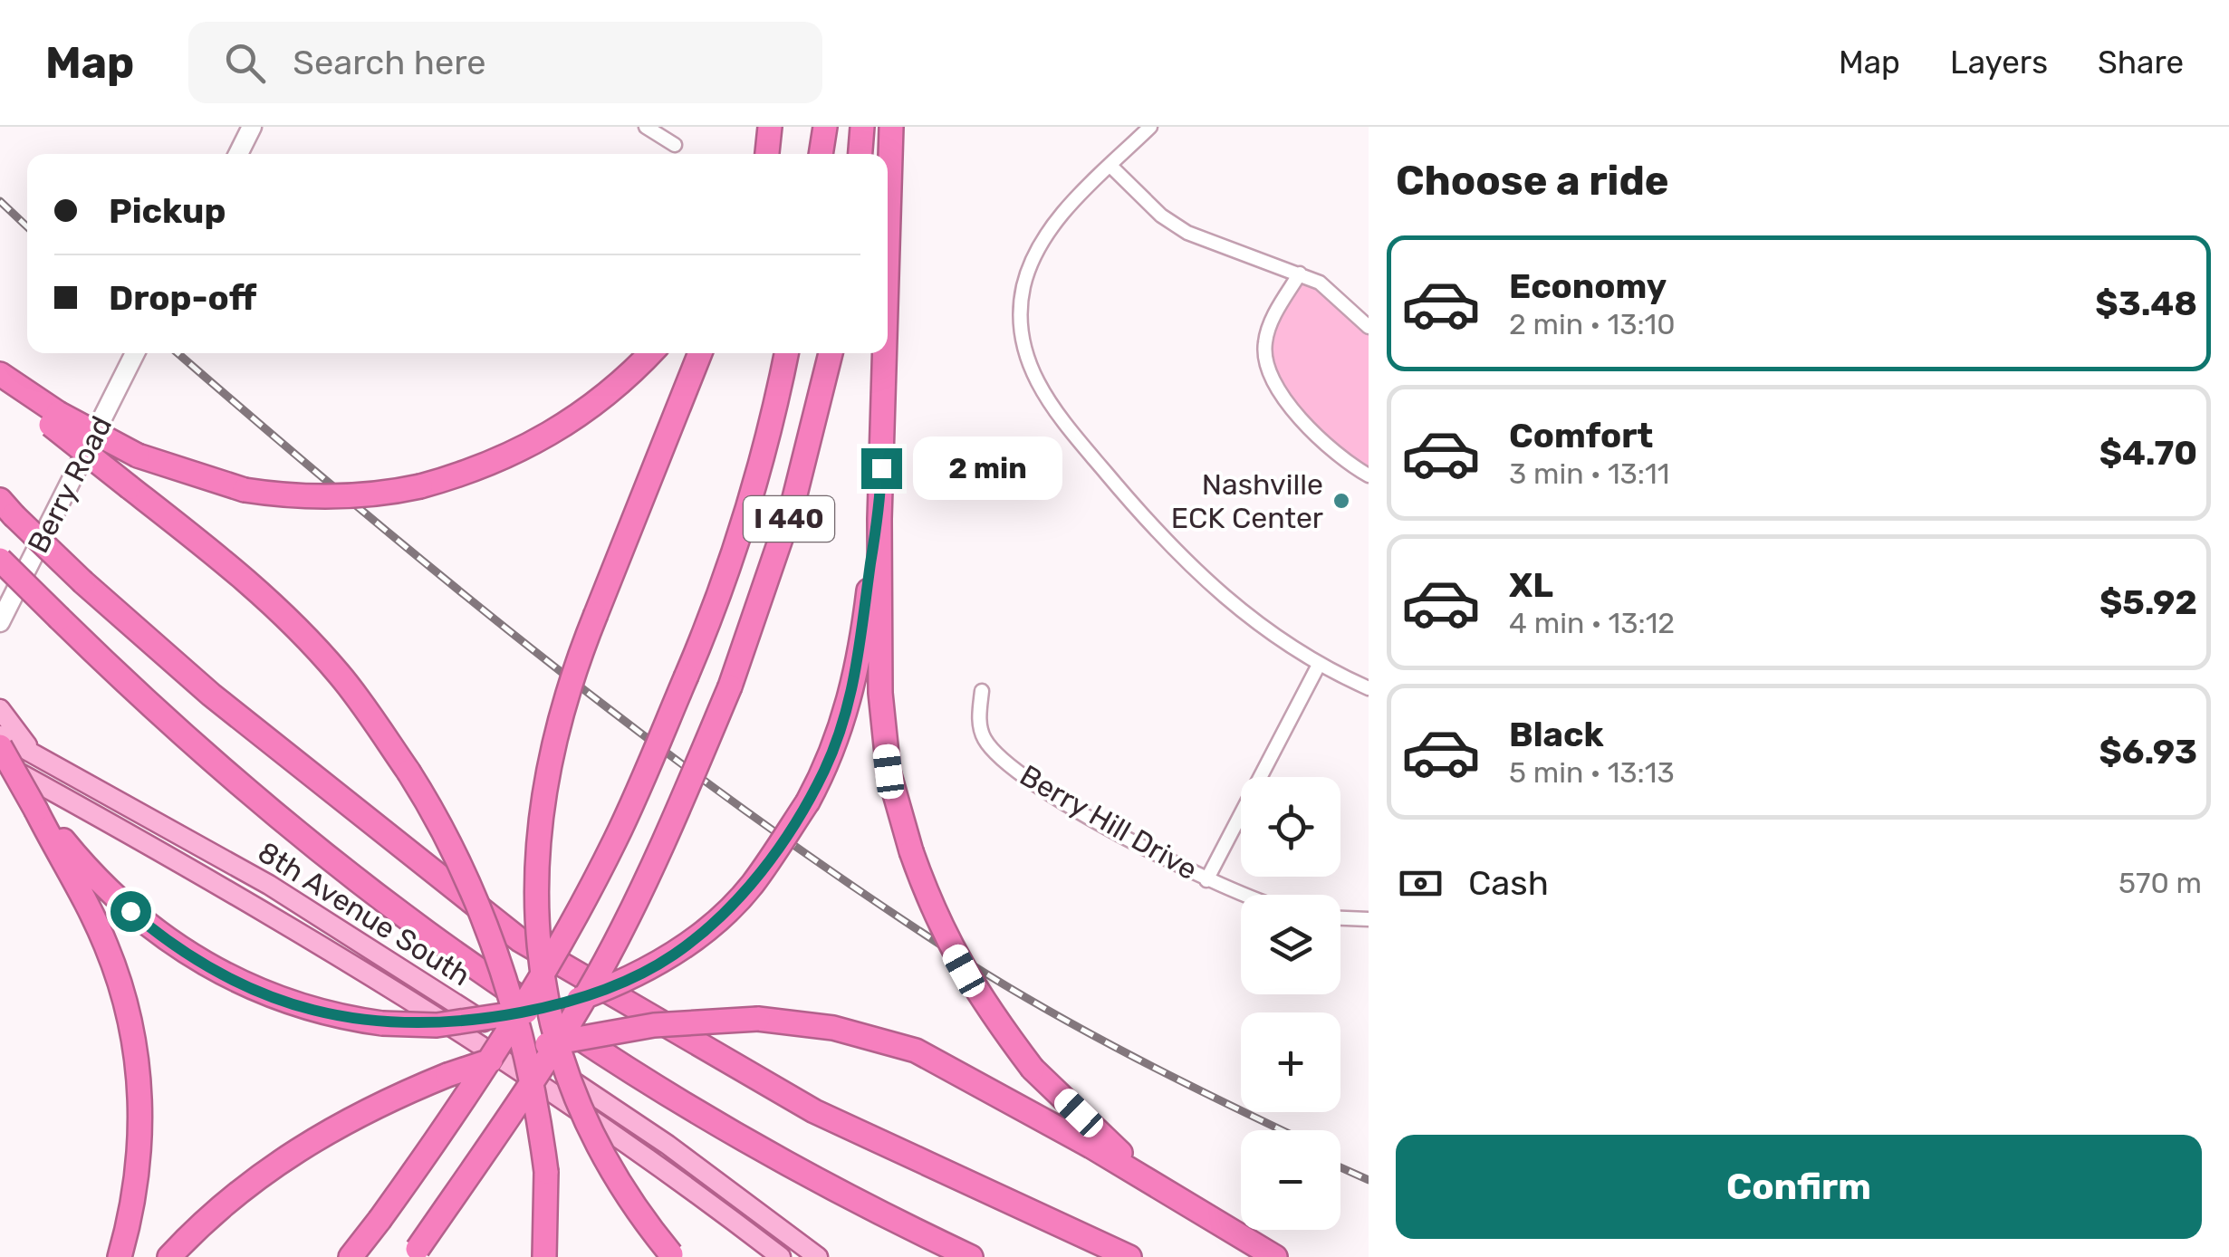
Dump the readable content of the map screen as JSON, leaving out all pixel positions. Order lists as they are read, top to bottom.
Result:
{
  "streets": {
    "highway": ["I 440"],
    "main road": ["8th Avenue South"],
    "street": ["Berry Road", "Berry Hill Drive"]
  },
  "places": ["Nashville ECK Center"],
  "page": {
    "header": "Map",
    "search": "Search here",
    "nav": ["Map", "Layers", "Share"],
    "heading": "Choose a ride",
    "banner": ["Pickup", "Drop-off"],
    "list": [
      {
        "name": "Economy",
        "note": "2 min · 13:10",
        "value": "$3.48"
      },
      {
        "name": "Comfort",
        "note": "3 min · 13:11",
        "value": "$4.70"
      },
      {
        "name": "XL",
        "note": "4 min · 13:12",
        "value": "$5.92"
      },
      {
        "name": "Black",
        "note": "5 min · 13:13",
        "value": "$6.93"
      }
    ],
    "bubble": "2 min",
    "map_buttons": ["+", "−"],
    "pay": ["Cash", "570 m"],
    "buttons": "Confirm"
  }
}
